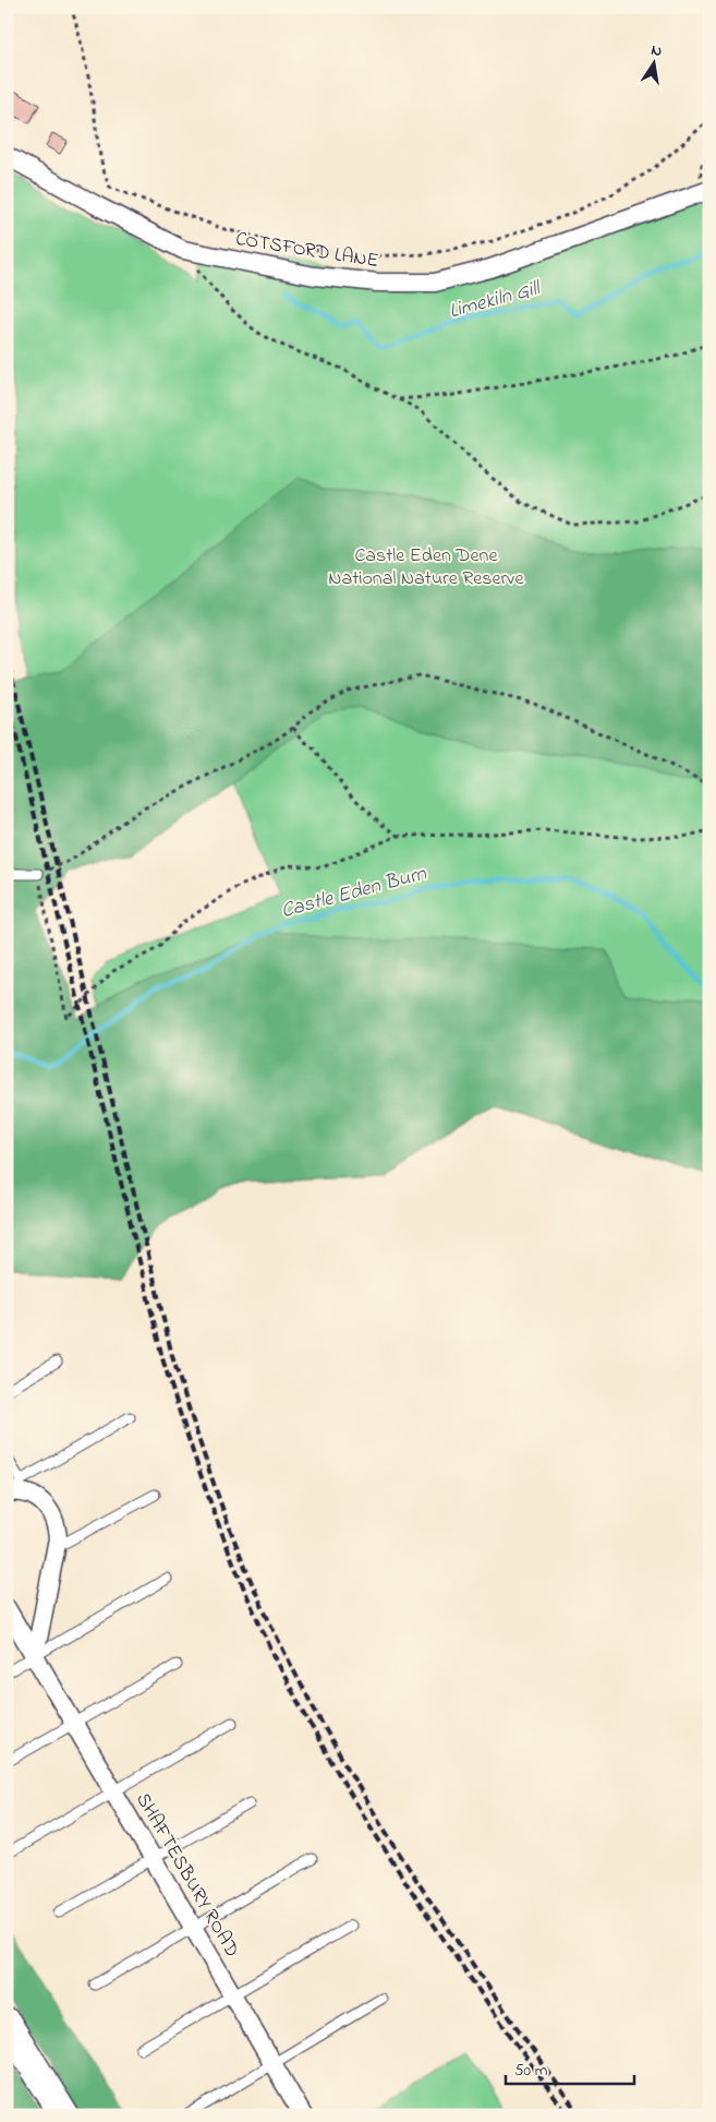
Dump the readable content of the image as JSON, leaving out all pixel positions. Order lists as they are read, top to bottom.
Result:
{
  "streets": {
    "street": ["COTSFORD LANE", "SHAFTESBURY ROAD"]
  },
  "water": ["Limekiln Gill", "Castle Eden Burn"],
  "parks": ["Castle Eden Dene National Nature Reserve"],
  "scale_bar": "50 m",
  "north": "top"
}
